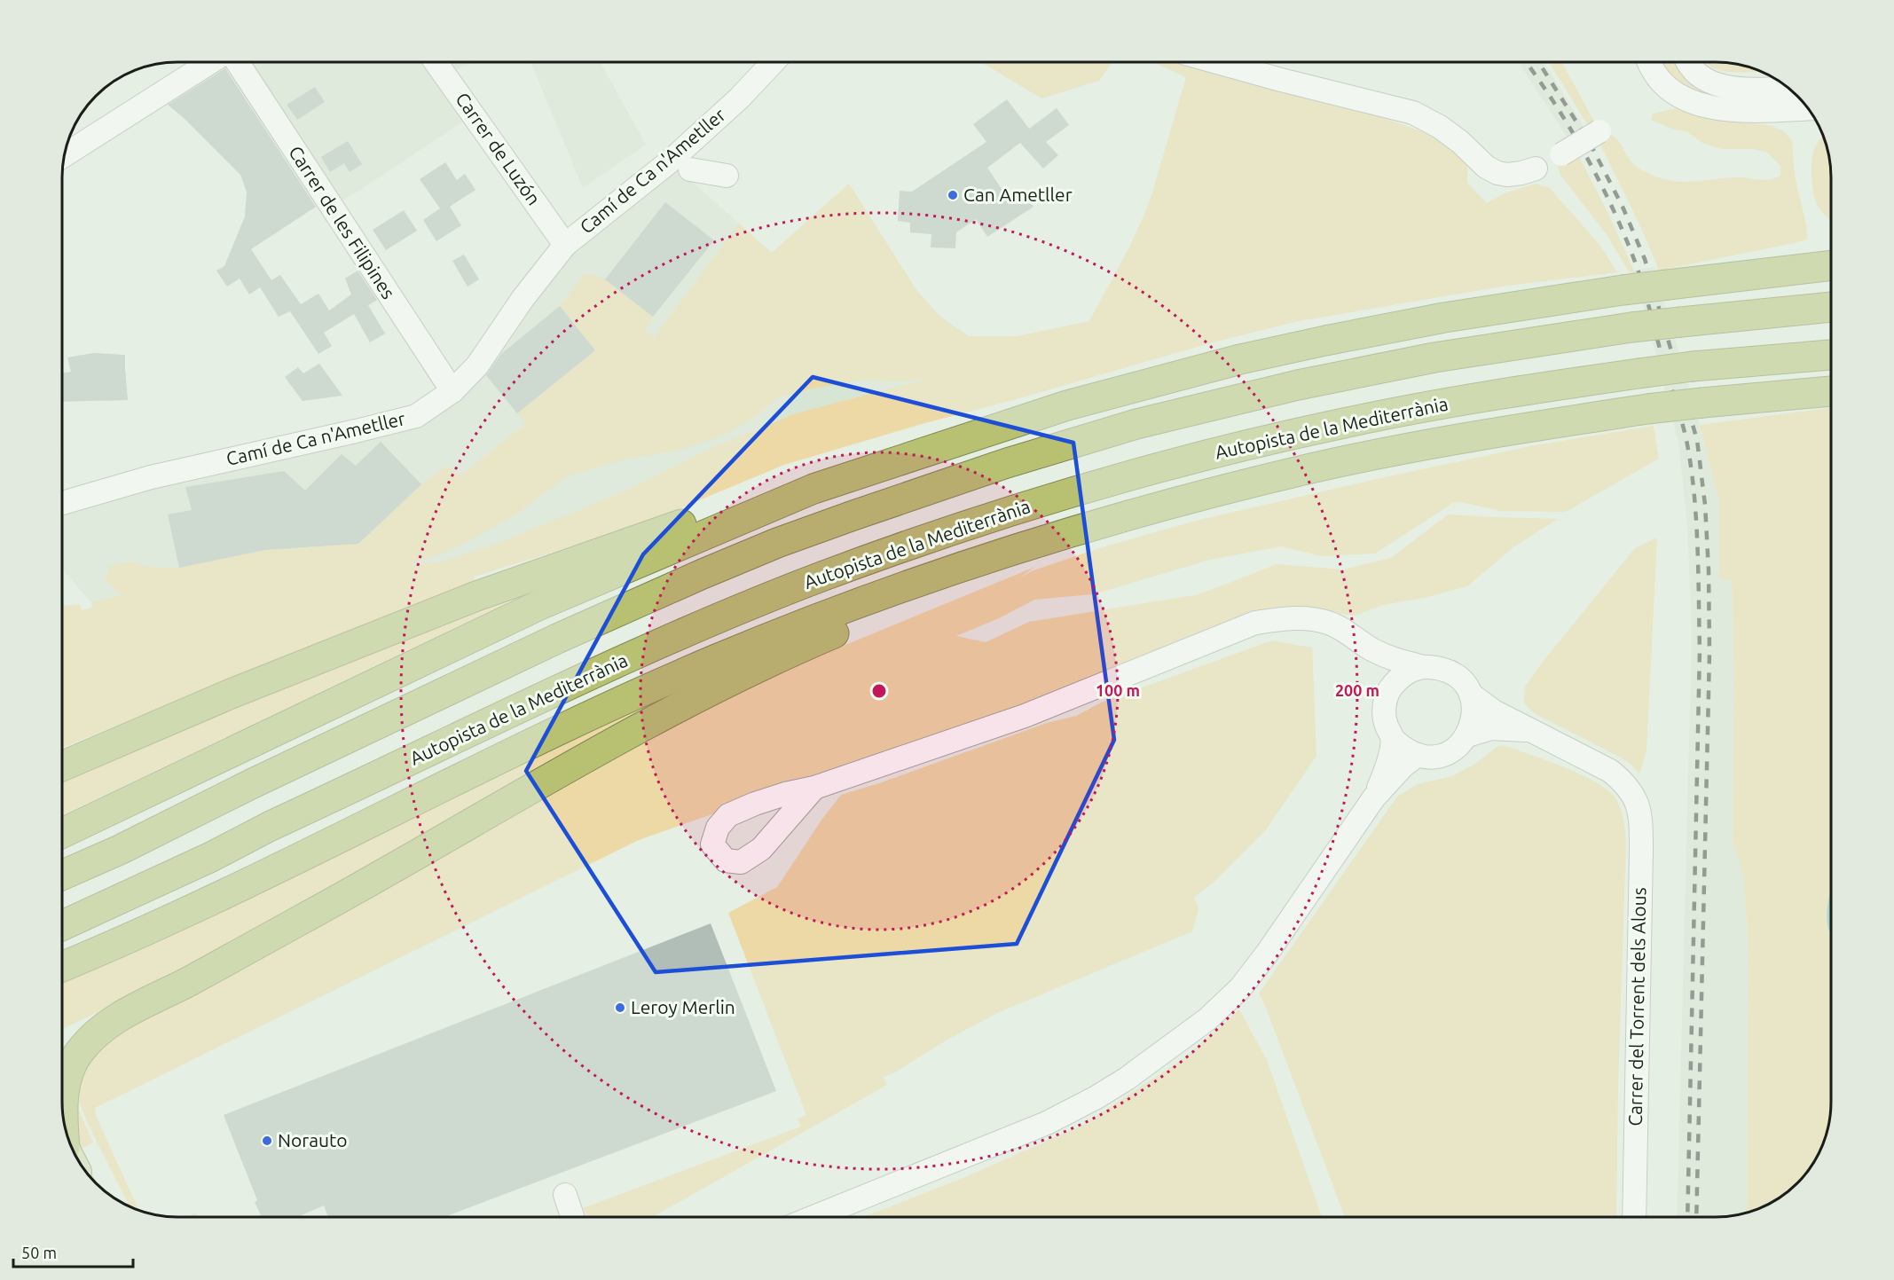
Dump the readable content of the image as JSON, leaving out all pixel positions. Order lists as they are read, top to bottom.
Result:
{
  "streets": {
    "highway": ["Autopista de la Mediterrània"],
    "street": [
      "Carrer de Luzón",
      "Camí de Ca n'Ametller",
      "Carrer de les Filipines",
      "Carrer del Torrent dels Alous"
    ]
  },
  "crossings": [
    ["Carrer de Luzón", "Camí de Ca n'Ametller"],
    ["Camí de Ca n'Ametller", "Carrer de les Filipines"]
  ],
  "places": ["Can Ametller", "Leroy Merlin", "Norauto"],
  "scale_bar": "50 m",
  "rings": ["100 m", "200 m"]
}
